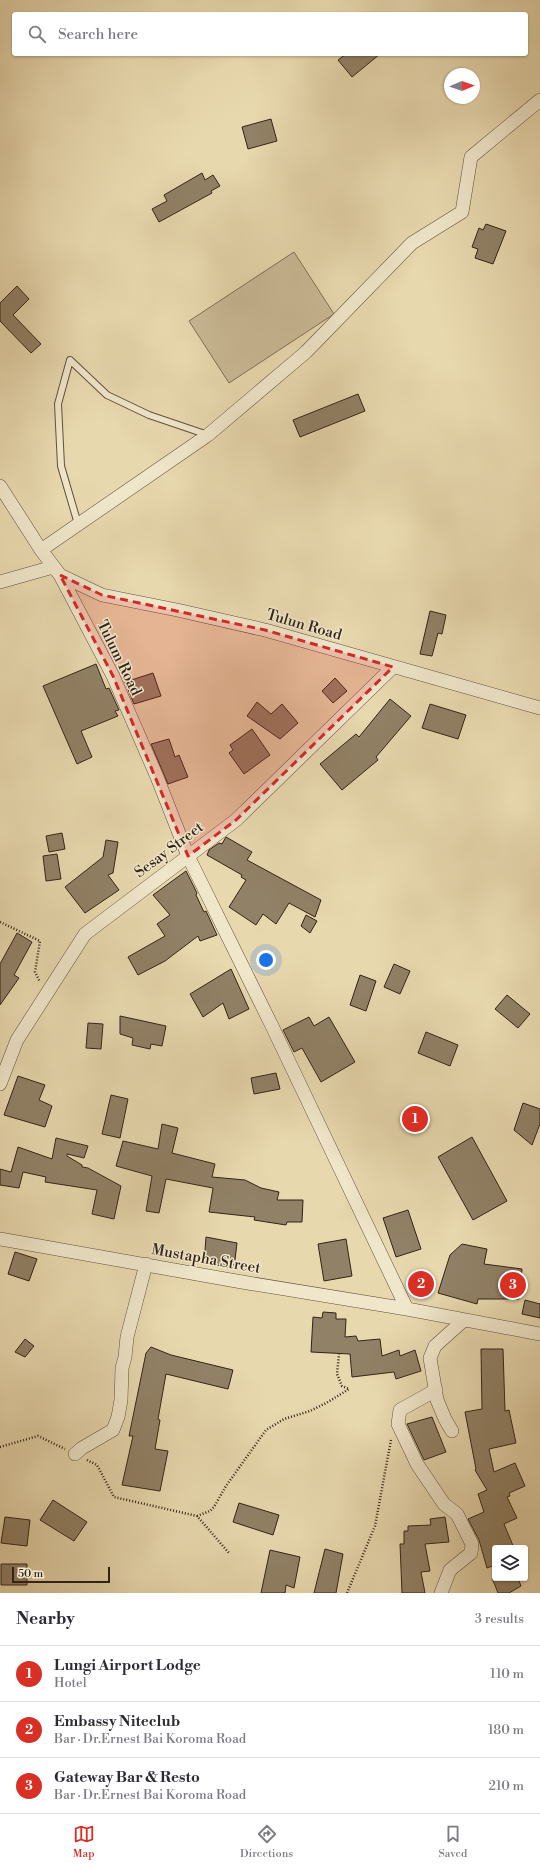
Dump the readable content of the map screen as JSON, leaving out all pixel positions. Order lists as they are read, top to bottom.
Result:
{
  "streets": {
    "street": [
      "Tulun Road",
      "Tulum Road",
      "Sesay Street",
      "Mustapha Street"
    ]
  },
  "crossings": [
    ["Tulun Road", "Tulum Road"],
    ["Tulun Road", "Sesay Street"],
    ["Tulum Road", "Sesay Street"],
    ["Tulum Road", "Mustapha Street"]
  ],
  "scale_bar": "50 m",
  "north": "right",
  "page": {
    "search": "Search here",
    "pins": ["1", "2", "3"],
    "scale": "50 m",
    "heading": ["Nearby", "3 results"],
    "list": [
      {
        "mark": "1",
        "name": "Lungi Airport Lodge",
        "note": "Hotel",
        "value": "110 m"
      },
      {
        "mark": "2",
        "name": "Embassy Niteclub",
        "note": "Bar · Dr.Ernest Bai Koroma Road",
        "value": "180 m"
      },
      {
        "mark": "3",
        "name": "Gateway Bar & Resto",
        "note": "Bar · Dr.Ernest Bai Koroma Road",
        "value": "210 m"
      }
    ],
    "nav": ["Map", "Directions", "Saved"]
  }
}
